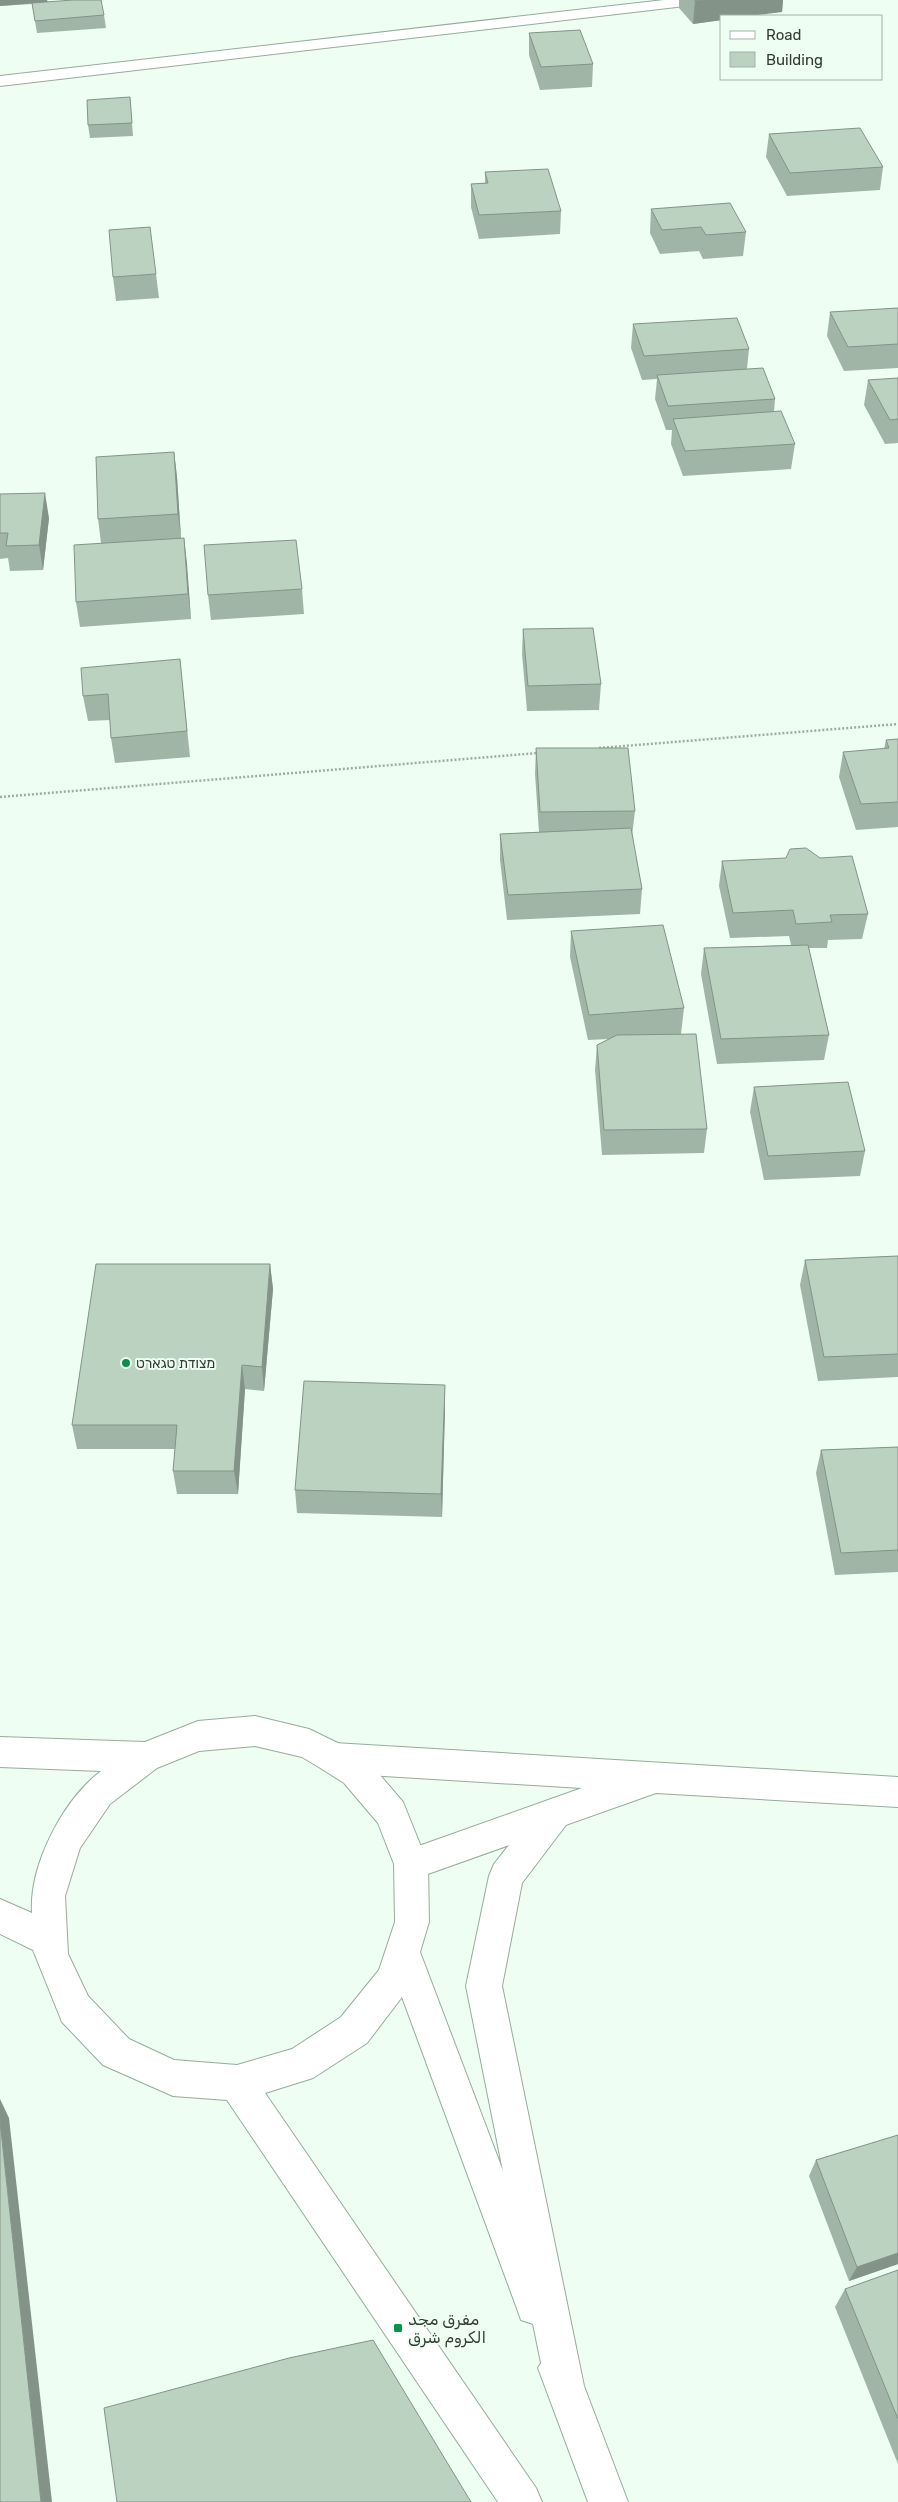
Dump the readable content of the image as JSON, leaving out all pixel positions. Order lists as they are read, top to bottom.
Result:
{
  "places": {
    "other": ["מצודת טגארט"],
    "transit": ["مفرق مجد الكروم شرق"]
  },
  "legend": ["Road", "Building"]
}
